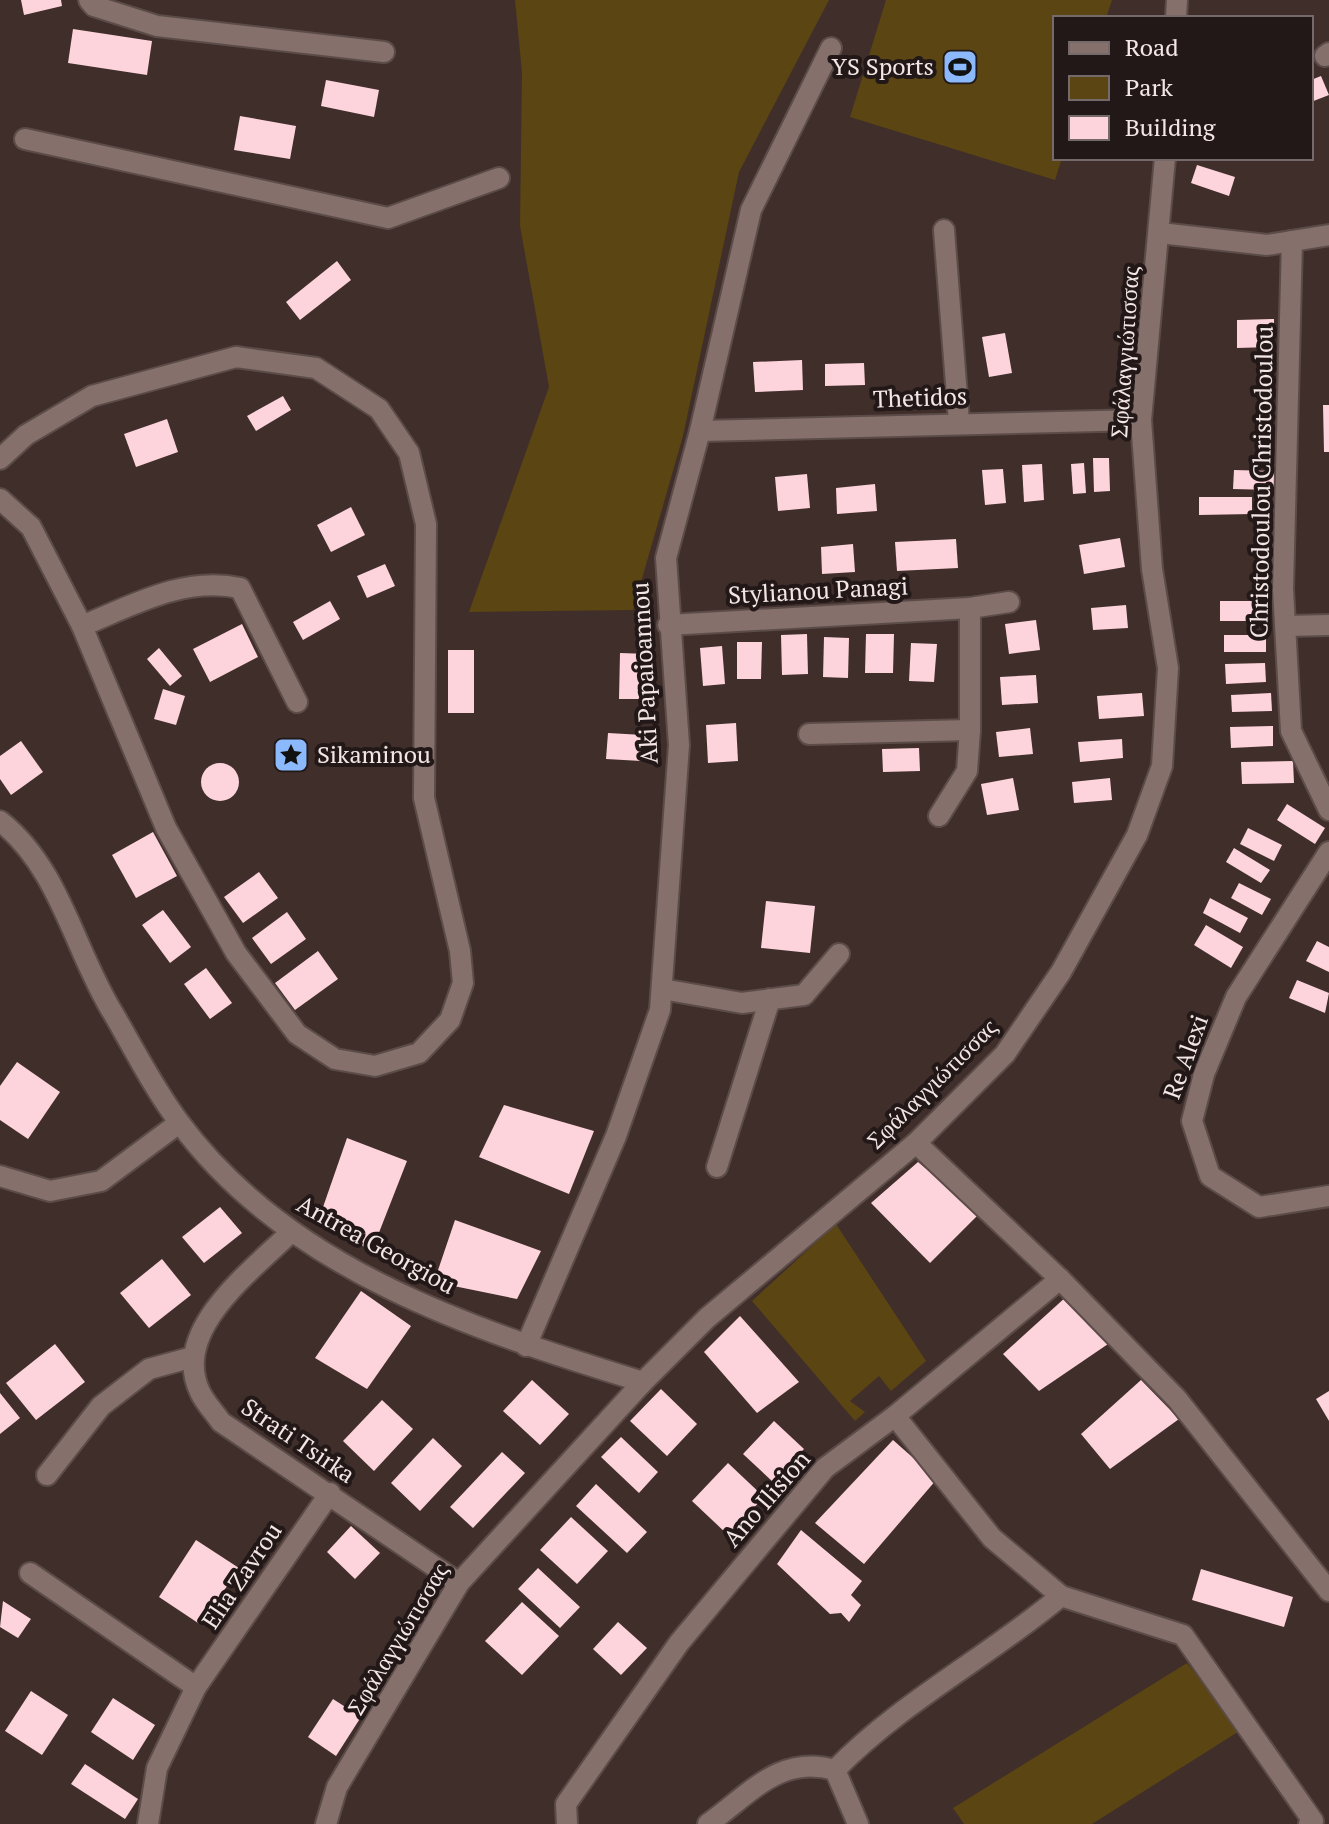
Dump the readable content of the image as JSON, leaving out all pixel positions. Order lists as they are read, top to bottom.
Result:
{
  "streets": {
    "street": [
      "Σφάλαγγιώτισσας",
      "Thetidos",
      "Christodoulou Christodoulou",
      "Stylianou Panagi",
      "Aki Papaioannou",
      "Re Alexi",
      "Antrea Georgiou",
      "Strati Tsirka",
      "Ano Ilision",
      "Elia Zavrou"
    ]
  },
  "crossings": [
    ["Σφάλαγγιώτισσας", "Thetidos"],
    ["Σφάλαγγιώτισσας", "Antrea Georgiou"],
    ["Σφάλαγγιώτισσας", "Strati Tsirka"],
    ["Thetidos", "Aki Papaioannou"],
    ["Stylianou Panagi", "Aki Papaioannou"],
    ["Aki Papaioannou", "Antrea Georgiou"],
    ["Strati Tsirka", "Elia Zavrou"]
  ],
  "places": {
    "sports": ["YS Sports"],
    "place": ["Sikaminou"]
  },
  "legend": ["Road", "Park", "Building"]
}
